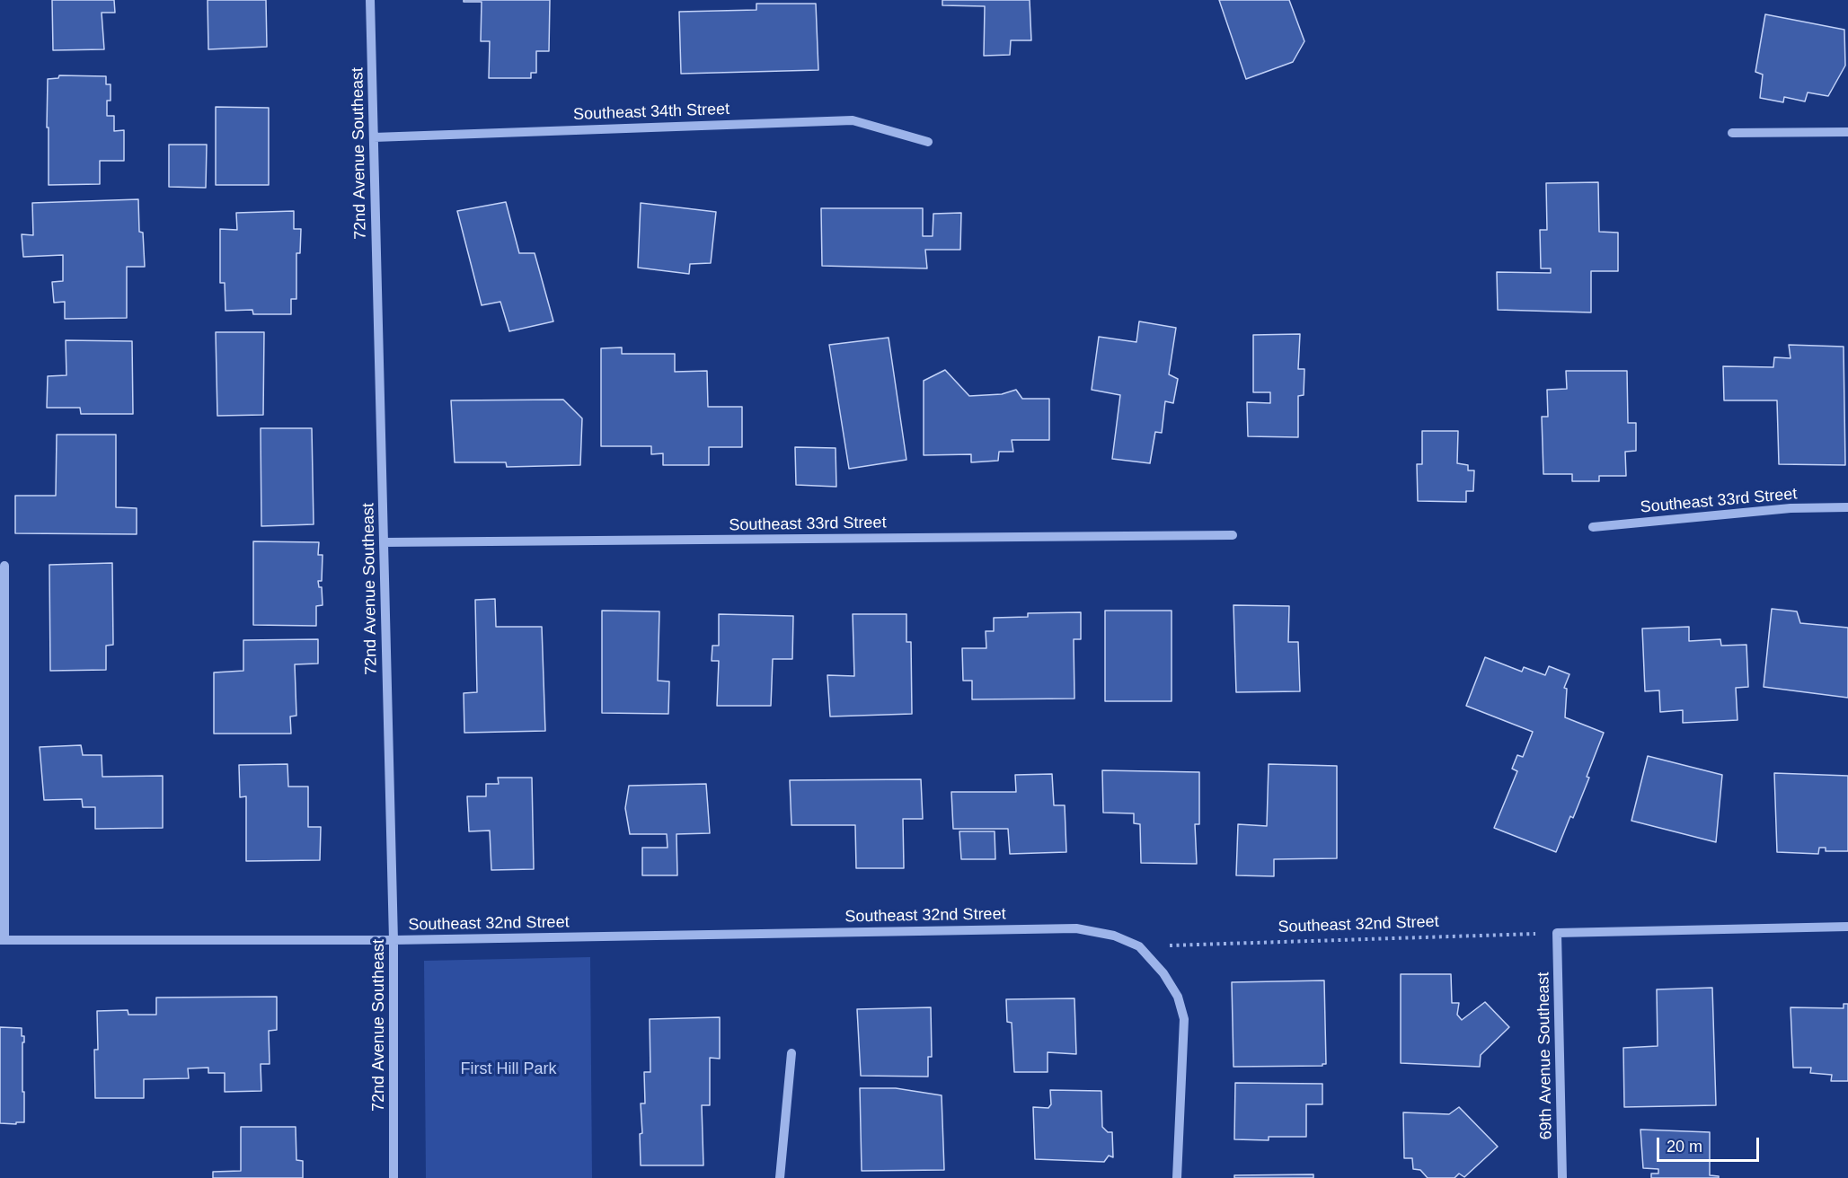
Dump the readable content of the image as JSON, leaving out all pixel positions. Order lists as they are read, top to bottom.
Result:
{
  "streets": {
    "street": [
      "Southeast 34th Street",
      "72nd Avenue Southeast",
      "Southeast 33rd Street",
      "Southeast 32nd Street",
      "69th Avenue Southeast"
    ]
  },
  "crossings": [
    ["Southeast 34th Street", "72nd Avenue Southeast"],
    ["72nd Avenue Southeast", "Southeast 33rd Street"],
    ["72nd Avenue Southeast", "Southeast 32nd Street"],
    ["Southeast 32nd Street", "69th Avenue Southeast"]
  ],
  "parks": ["First Hill Park"],
  "scale_bar": "20 m"
}
